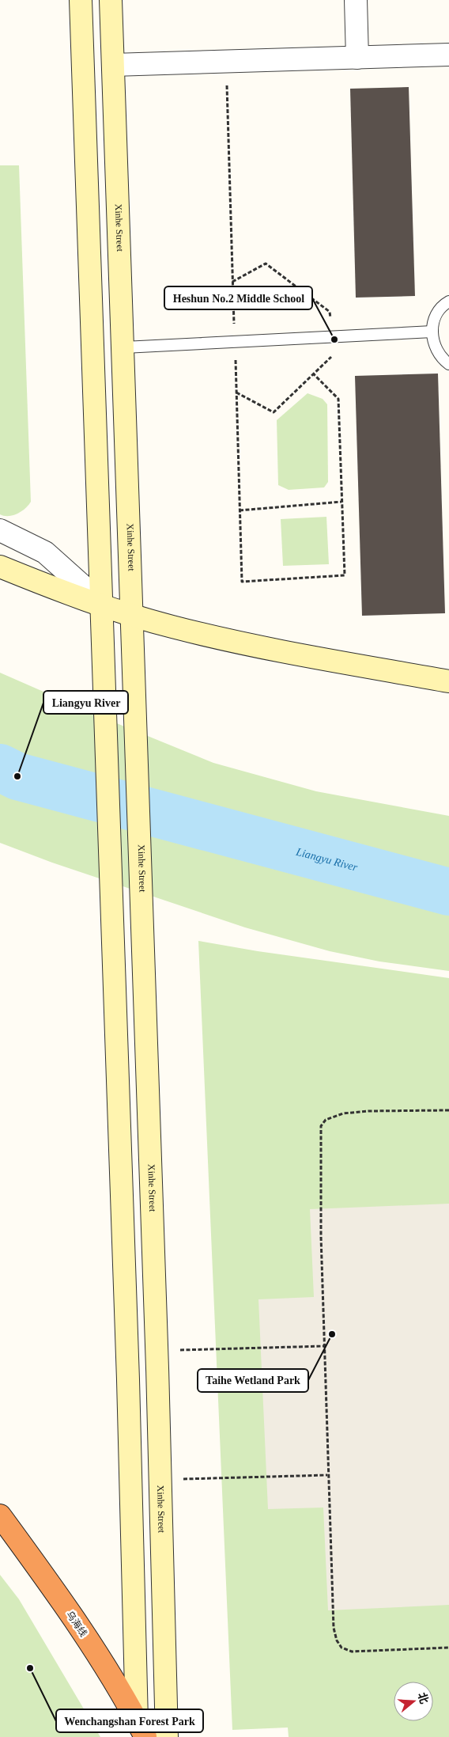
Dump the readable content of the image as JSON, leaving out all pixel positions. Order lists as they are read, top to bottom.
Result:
{
  "streets": {
    "highway": ["乌海线"],
    "main road": ["Xinhe Street"]
  },
  "water": ["Liangyu River"],
  "places": [
    "Heshun No.2 Middle School",
    "Liangyu River",
    "Taihe Wetland Park",
    "Wenchangshan Forest Park"
  ],
  "north": "right"
}
